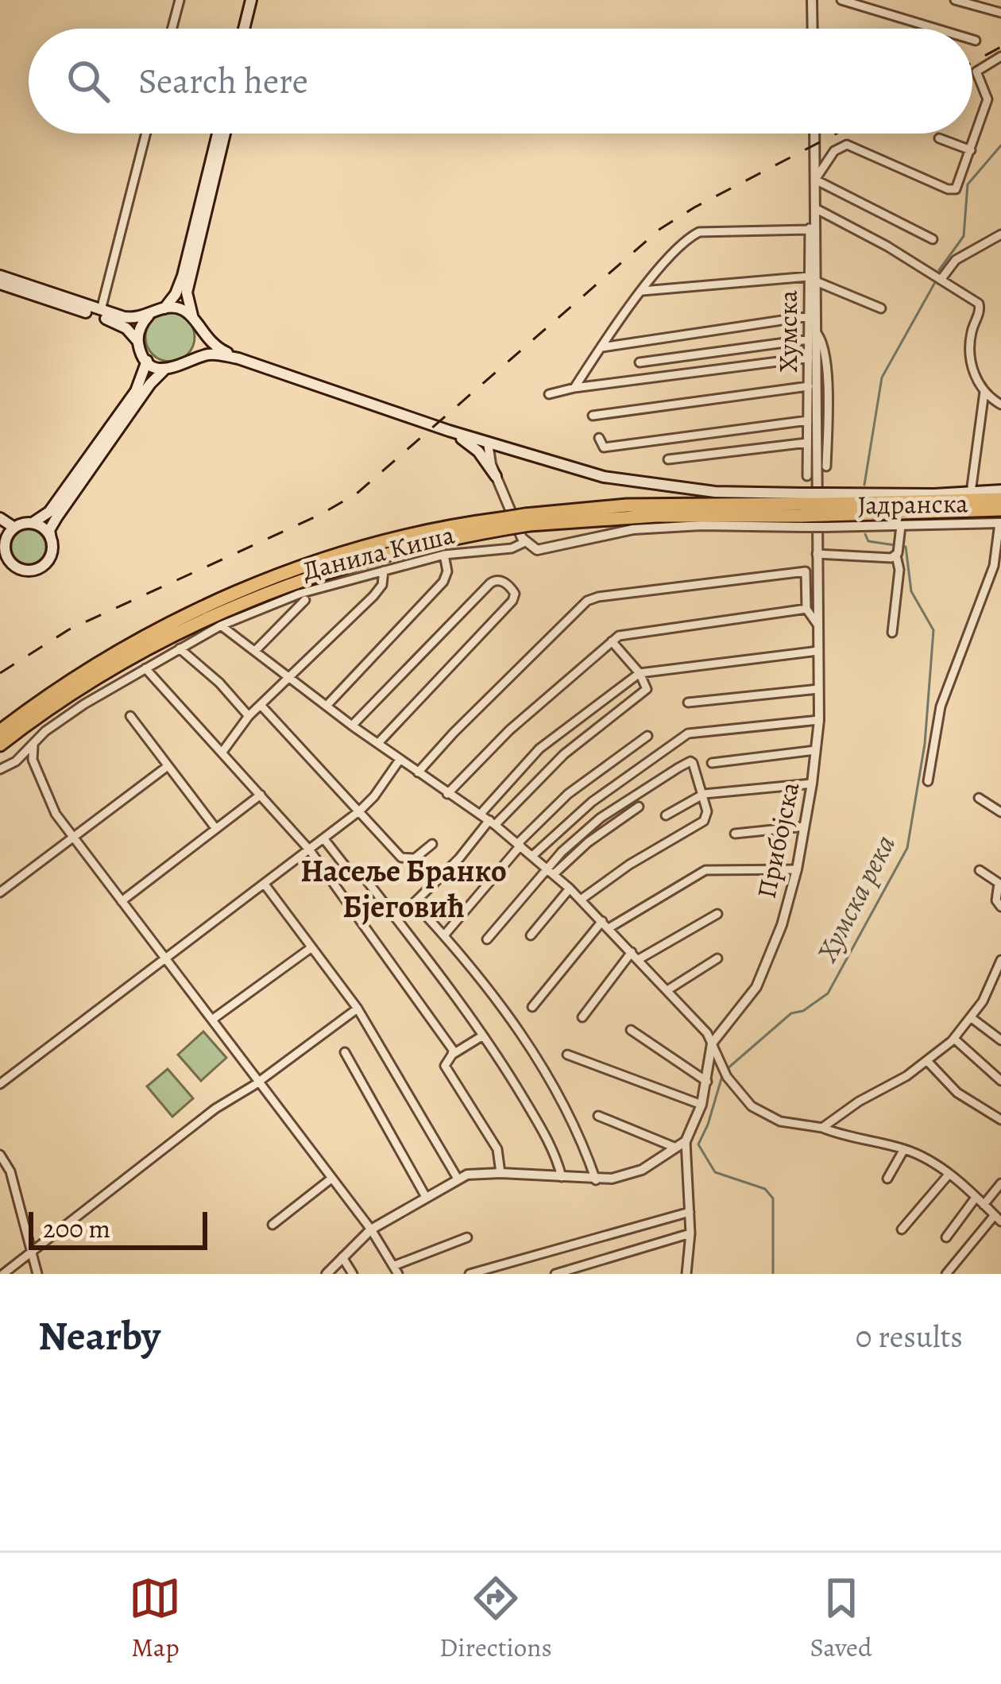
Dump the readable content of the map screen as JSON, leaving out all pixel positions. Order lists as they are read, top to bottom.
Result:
{
  "streets": {
    "street": [
      "Хумска",
      "Јадранска",
      "Данила Киша",
      "Прибојска"
    ]
  },
  "crossings": [
    ["Хумска", "Прибојска"]
  ],
  "districts": ["Насеље Бранко Бјеговић"],
  "water": ["Хумска река"],
  "scale_bar": "200 m",
  "page": {
    "search": "Search here",
    "scale": "200 m",
    "heading": ["Nearby", "0 results"],
    "nav": ["Map", "Directions", "Saved"]
  }
}
